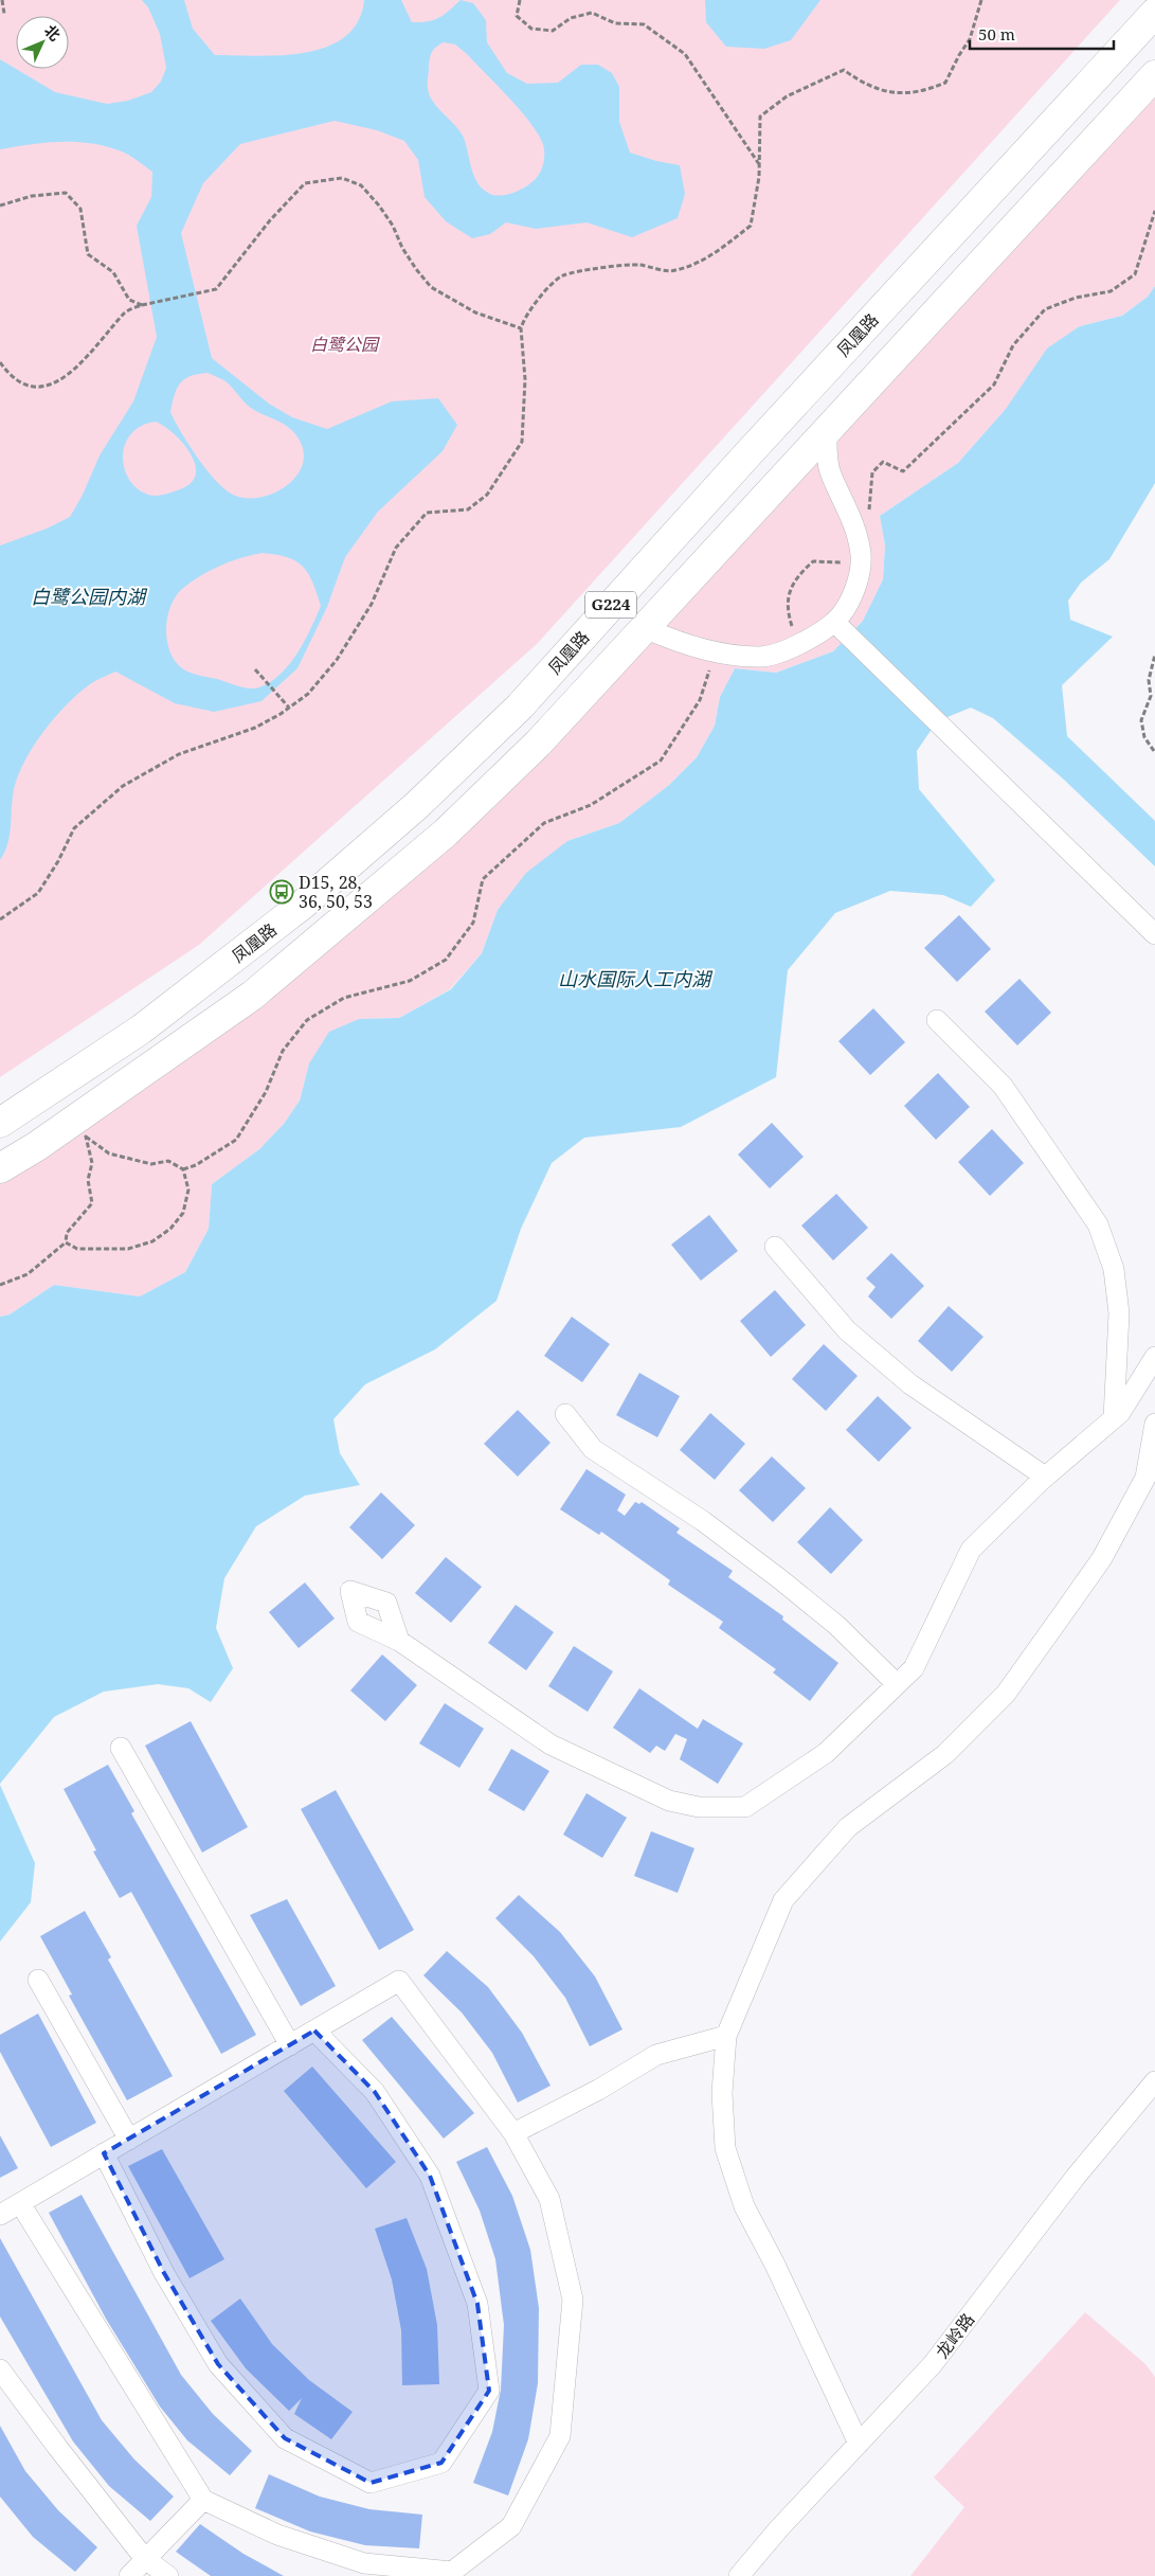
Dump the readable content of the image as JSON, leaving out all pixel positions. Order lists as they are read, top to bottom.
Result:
{
  "streets": {
    "highway": ["凤凰路", "G224"],
    "street": ["龙岭路"]
  },
  "water": ["白鹭公园内湖", "山水国际人工内湖"],
  "parks": ["白鹭公园"],
  "places": {
    "bus stop": ["D15, 28, 36, 50, 53"]
  },
  "scale_bar": "50 m",
  "north": "top right"
}
